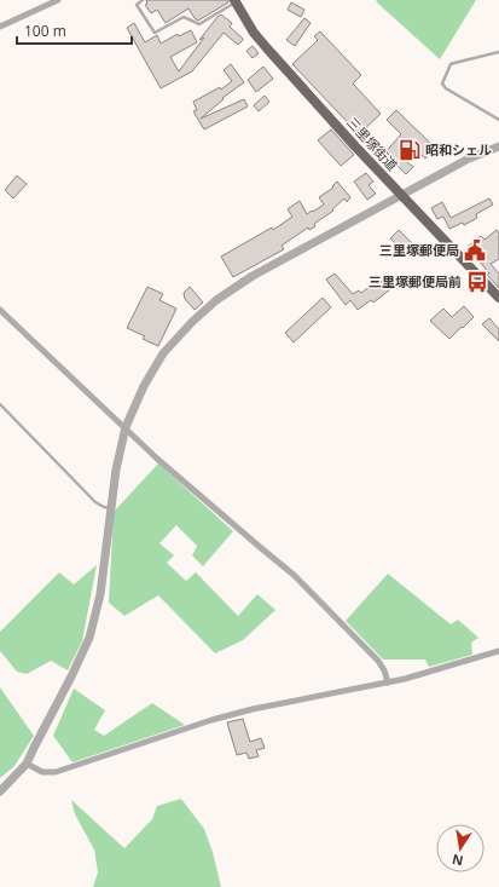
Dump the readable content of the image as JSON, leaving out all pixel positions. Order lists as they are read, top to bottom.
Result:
{
  "streets": {
    "main road": ["三里塚街道"]
  },
  "places": {
    "fuel station": ["昭和シェル"],
    "public building": ["三里塚郵便局"],
    "bus stop": ["三里塚郵便局前"]
  },
  "scale_bar": "100 m",
  "north": "bottom"
}
